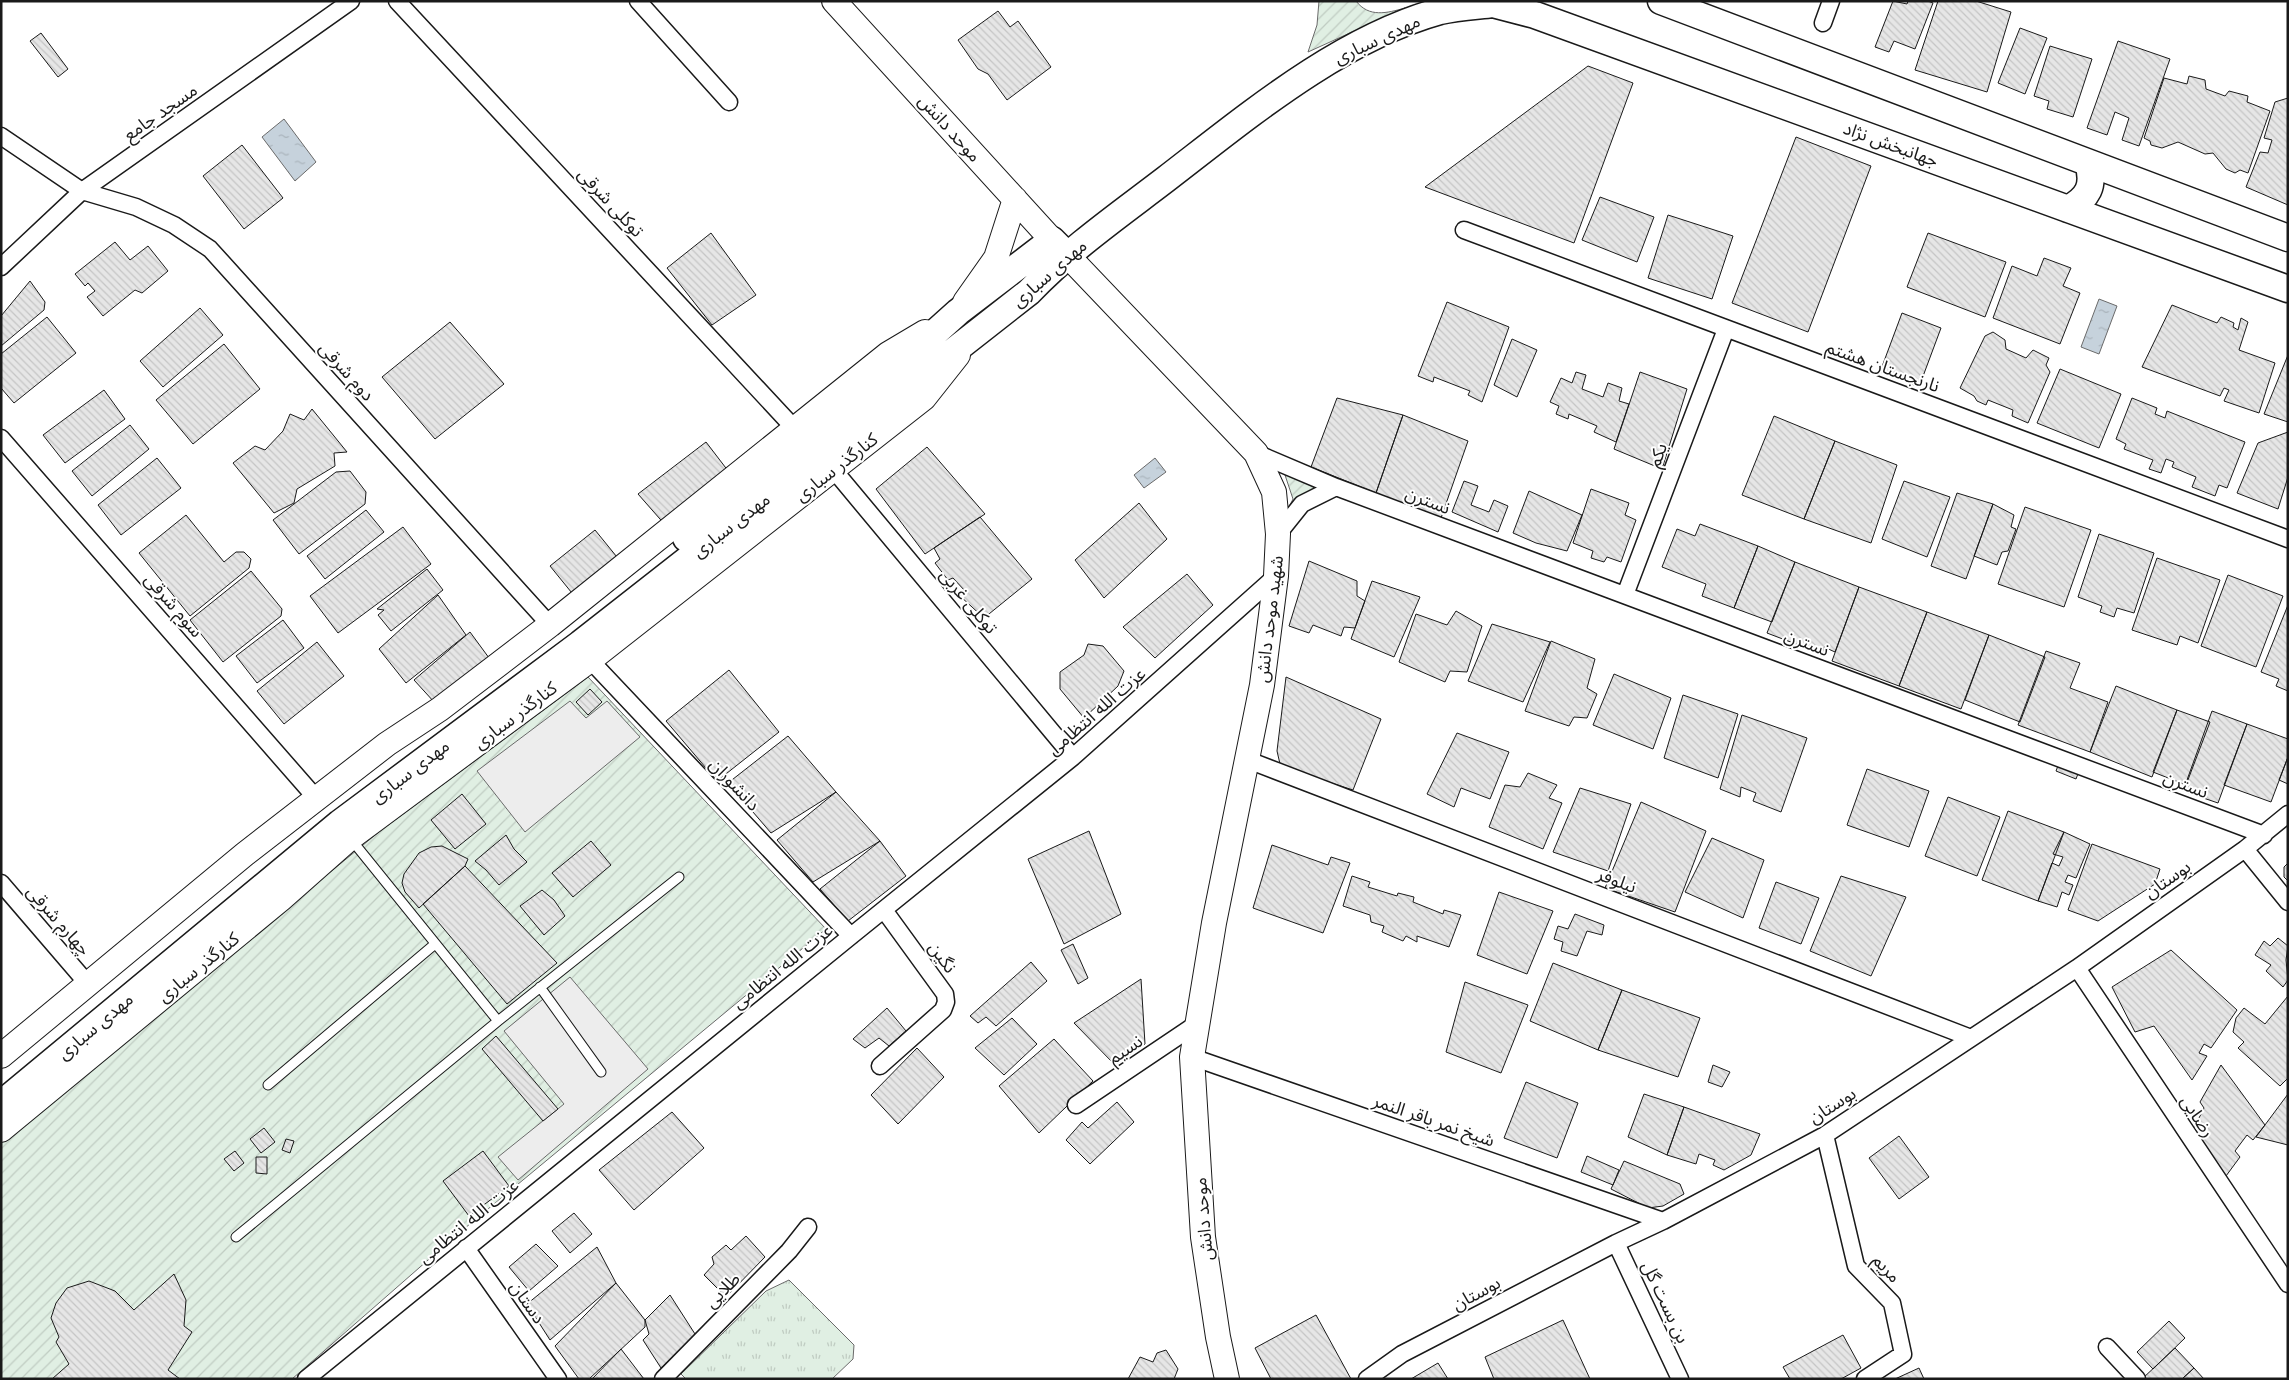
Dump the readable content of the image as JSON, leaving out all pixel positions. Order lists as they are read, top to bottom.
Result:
{
  "streets": {
    "main road": [
      "مهدی سباری",
      "موحد دانش",
      "جهانبخش نژاد",
      "کنارگذر سباری",
      "شهید موحد دانش"
    ],
    "street": [
      "مسجد جامع",
      "توکلی شرقی",
      "نارنجستان هشتم",
      "دوم شرقی",
      "یکم",
      "نسترن",
      "توکلی غربی",
      "سوم شرقی",
      "عزت الله انتظامی",
      "دانشوران",
      "بوستان",
      "نیلوفر",
      "چهارم شرقی",
      "نگین",
      "نسیم",
      "رضایی",
      "شیخ نمر باقر النمر",
      "مریم",
      "طلایی",
      "دستان",
      "بن بست گل"
    ]
  },
  "crossings": [
    ["مهدی سباری", "موحد دانش"],
    ["مهدی سباری", "جهانبخش نژاد"],
    ["مهدی سباری", "کنارگذر سباری"],
    ["مهدی سباری", "شهید موحد دانش"],
    ["مسجد جامع", "دوم شرقی"],
    ["موحد دانش", "شهید موحد دانش"],
    ["موحد دانش", "شیخ نمر باقر النمر"],
    ["نارنجستان هشتم", "یکم"],
    ["یکم", "نسترن"],
    ["کنارگذر سباری", "توکلی غربی"],
    ["کنارگذر سباری", "دانشوران"],
    ["نسترن", "شهید موحد دانش"],
    ["نسترن", "بوستان"],
    ["توکلی غربی", "عزت الله انتظامی"],
    ["شهید موحد دانش", "عزت الله انتظامی"],
    ["شهید موحد دانش", "نیلوفر"],
    ["شهید موحد دانش", "نسیم"],
    ["شهید موحد دانش", "شیخ نمر باقر النمر"],
    ["عزت الله انتظامی", "دانشوران"],
    ["عزت الله انتظامی", "نگین"],
    ["عزت الله انتظامی", "دستان"],
    ["بوستان", "نیلوفر"],
    ["بوستان", "رضایی"],
    ["بوستان", "شیخ نمر باقر النمر"],
    ["بوستان", "مریم"],
    ["بوستان", "بن بست گل"]
  ]
}
